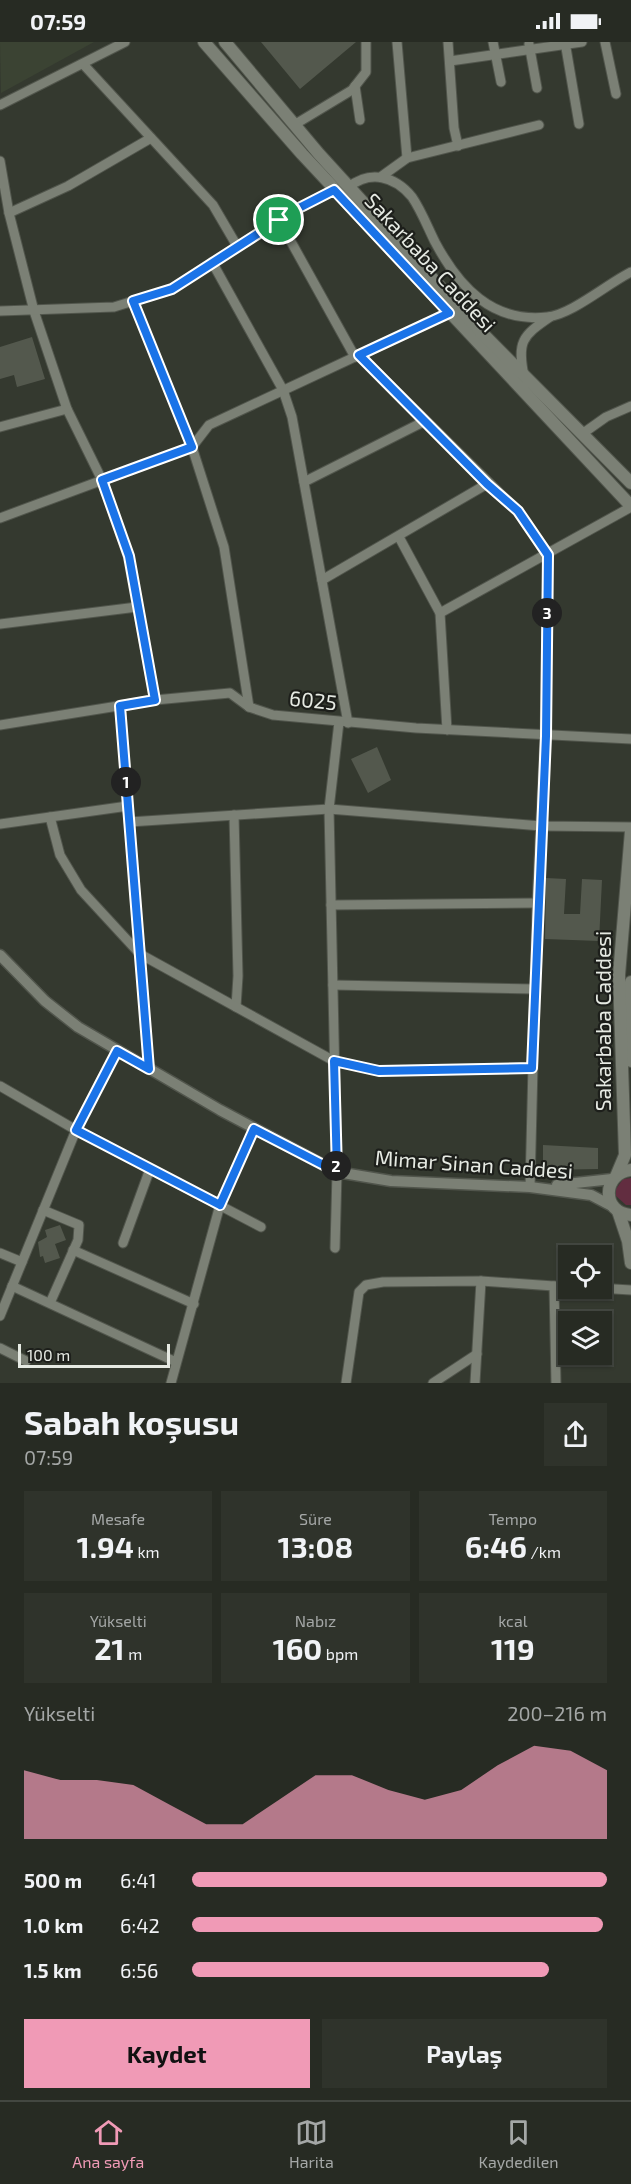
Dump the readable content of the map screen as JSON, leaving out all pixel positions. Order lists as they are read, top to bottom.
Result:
{
  "streets": {
    "main road": ["Sakarbaba Caddesi"],
    "street": ["6025", "Mimar Sinan Caddesi"]
  },
  "crossings": [
    ["Sakarbaba Caddesi", "Mimar Sinan Caddesi"]
  ],
  "scale_bar": "100 m",
  "page": {
    "status": "07:59",
    "pins": ["3", "1", "2"],
    "scale": "100 m",
    "heading": ["Sabah koşusu", "07:59"],
    "stats": [
      ["Mesafe", "1.94 km"],
      ["Süre", "13:08"],
      ["Tempo", "6:46 /km"],
      ["Yükselti", "21 m"],
      ["Nabız", "160 bpm"],
      ["kcal", "119"]
    ],
    "chart": ["Yükselti", "200–216 m"],
    "list": [
      {
        "name": "500 m",
        "note": "6:41"
      },
      {
        "name": "1.0 km",
        "note": "6:42"
      },
      {
        "name": "1.5 km",
        "note": "6:56"
      }
    ],
    "buttons": ["Kaydet", "Paylaş"],
    "tabs": ["Ana sayfa", "Harita", "Kaydedilen"]
  }
}
